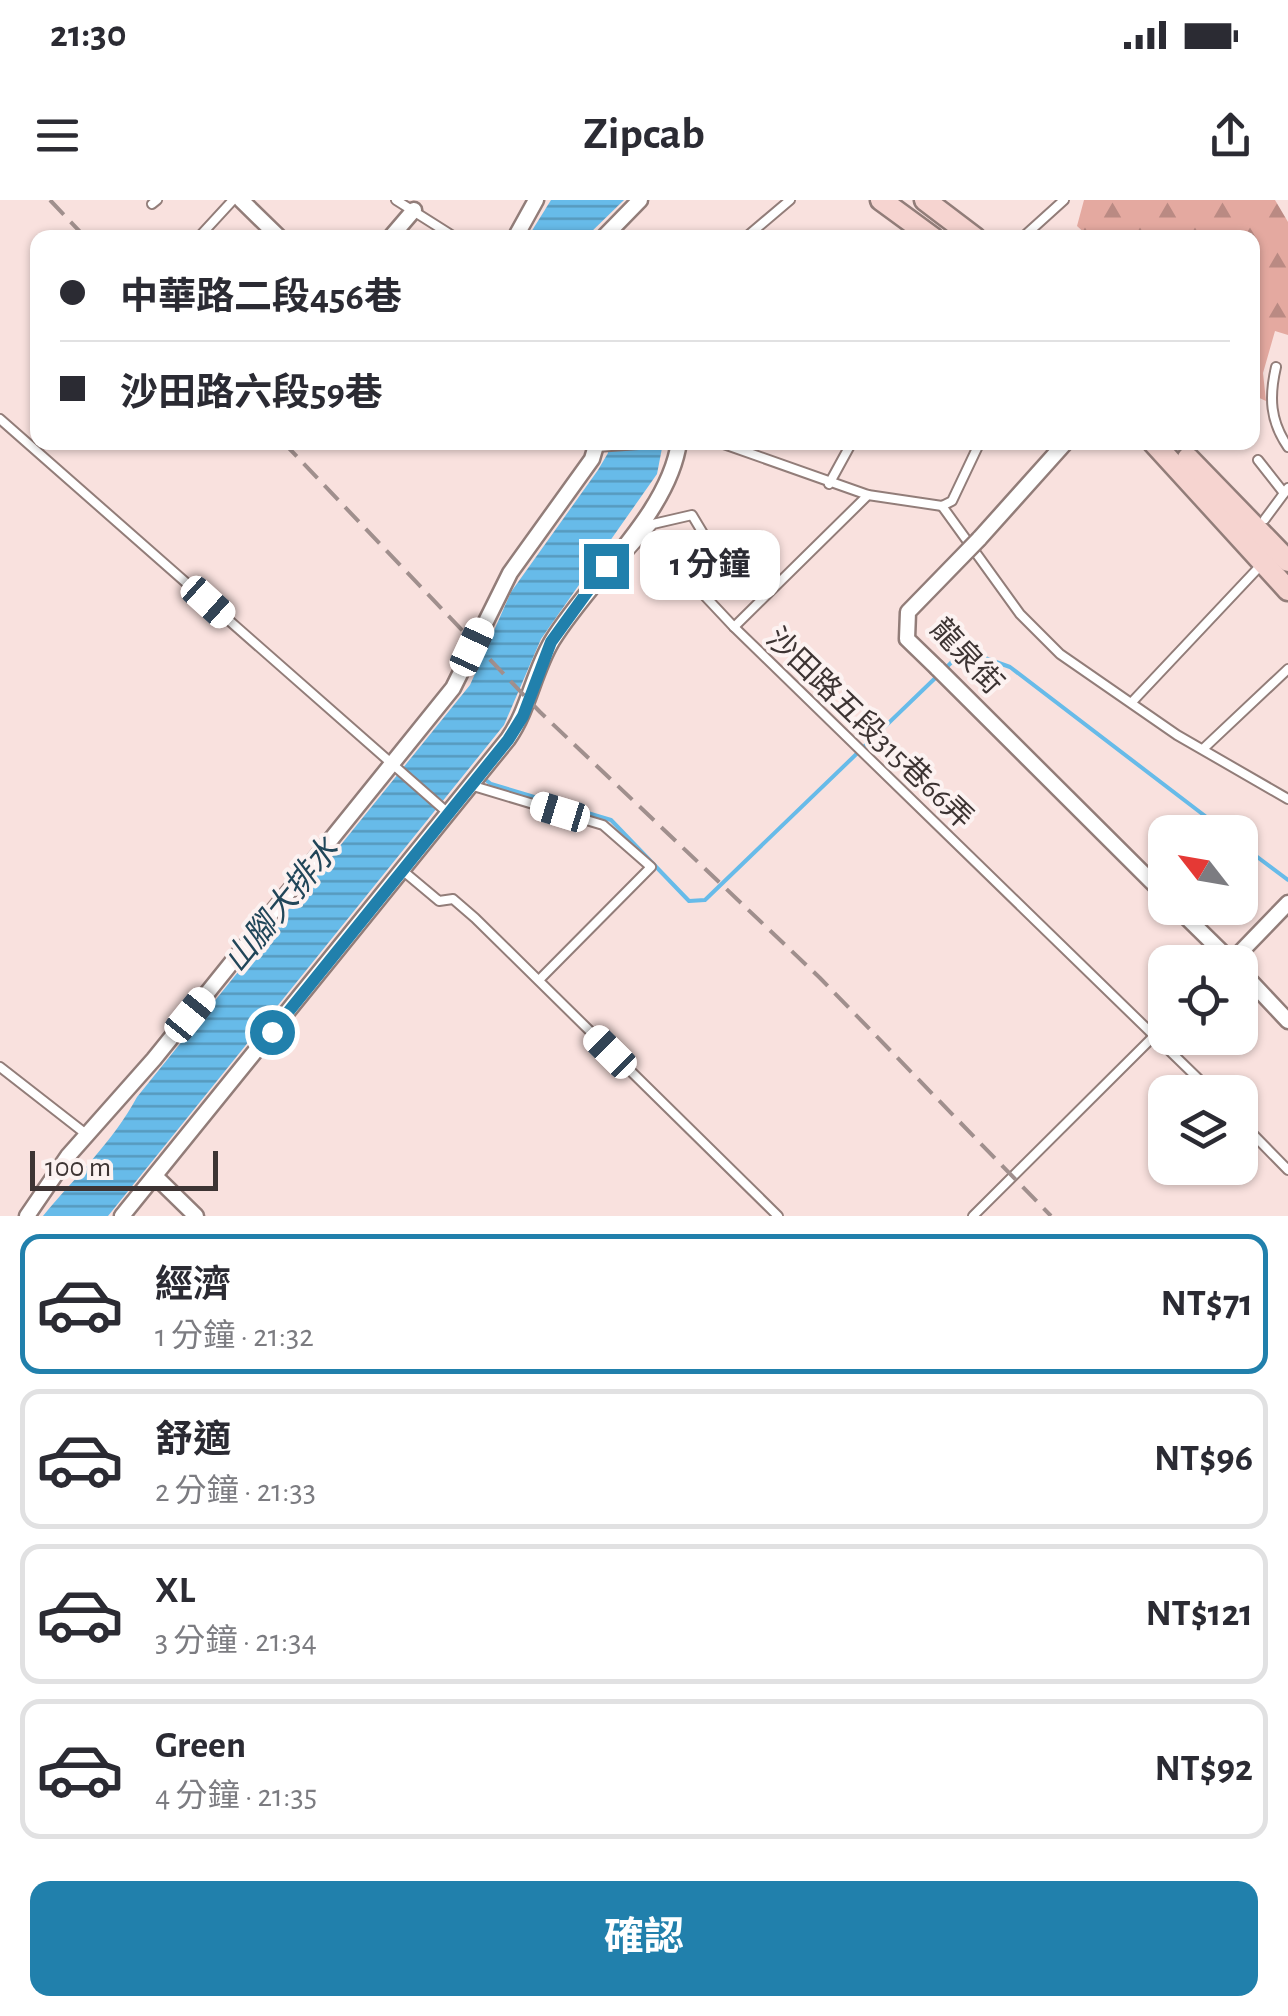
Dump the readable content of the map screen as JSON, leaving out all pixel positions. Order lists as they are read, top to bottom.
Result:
{
  "streets": {
    "street": ["龍泉街"],
    "lane": ["沙田路五段315巷66弄"]
  },
  "water": ["山腳大排水"],
  "scale_bar": "100 m",
  "north": "top left",
  "page": {
    "status": "21:30",
    "header": "Zipcab",
    "banner": ["中華路二段456巷", "沙田路六段59巷"],
    "bubble": "1 分鐘",
    "scale": "100 m",
    "list": [
      {
        "name": "經濟",
        "note": "1 分鐘 · 21:32",
        "value": "NT$71"
      },
      {
        "name": "舒適",
        "note": "2 分鐘 · 21:33",
        "value": "NT$96"
      },
      {
        "name": "XL",
        "note": "3 分鐘 · 21:34",
        "value": "NT$121"
      },
      {
        "name": "Green",
        "note": "4 分鐘 · 21:35",
        "value": "NT$92"
      }
    ],
    "buttons": "確認"
  }
}
